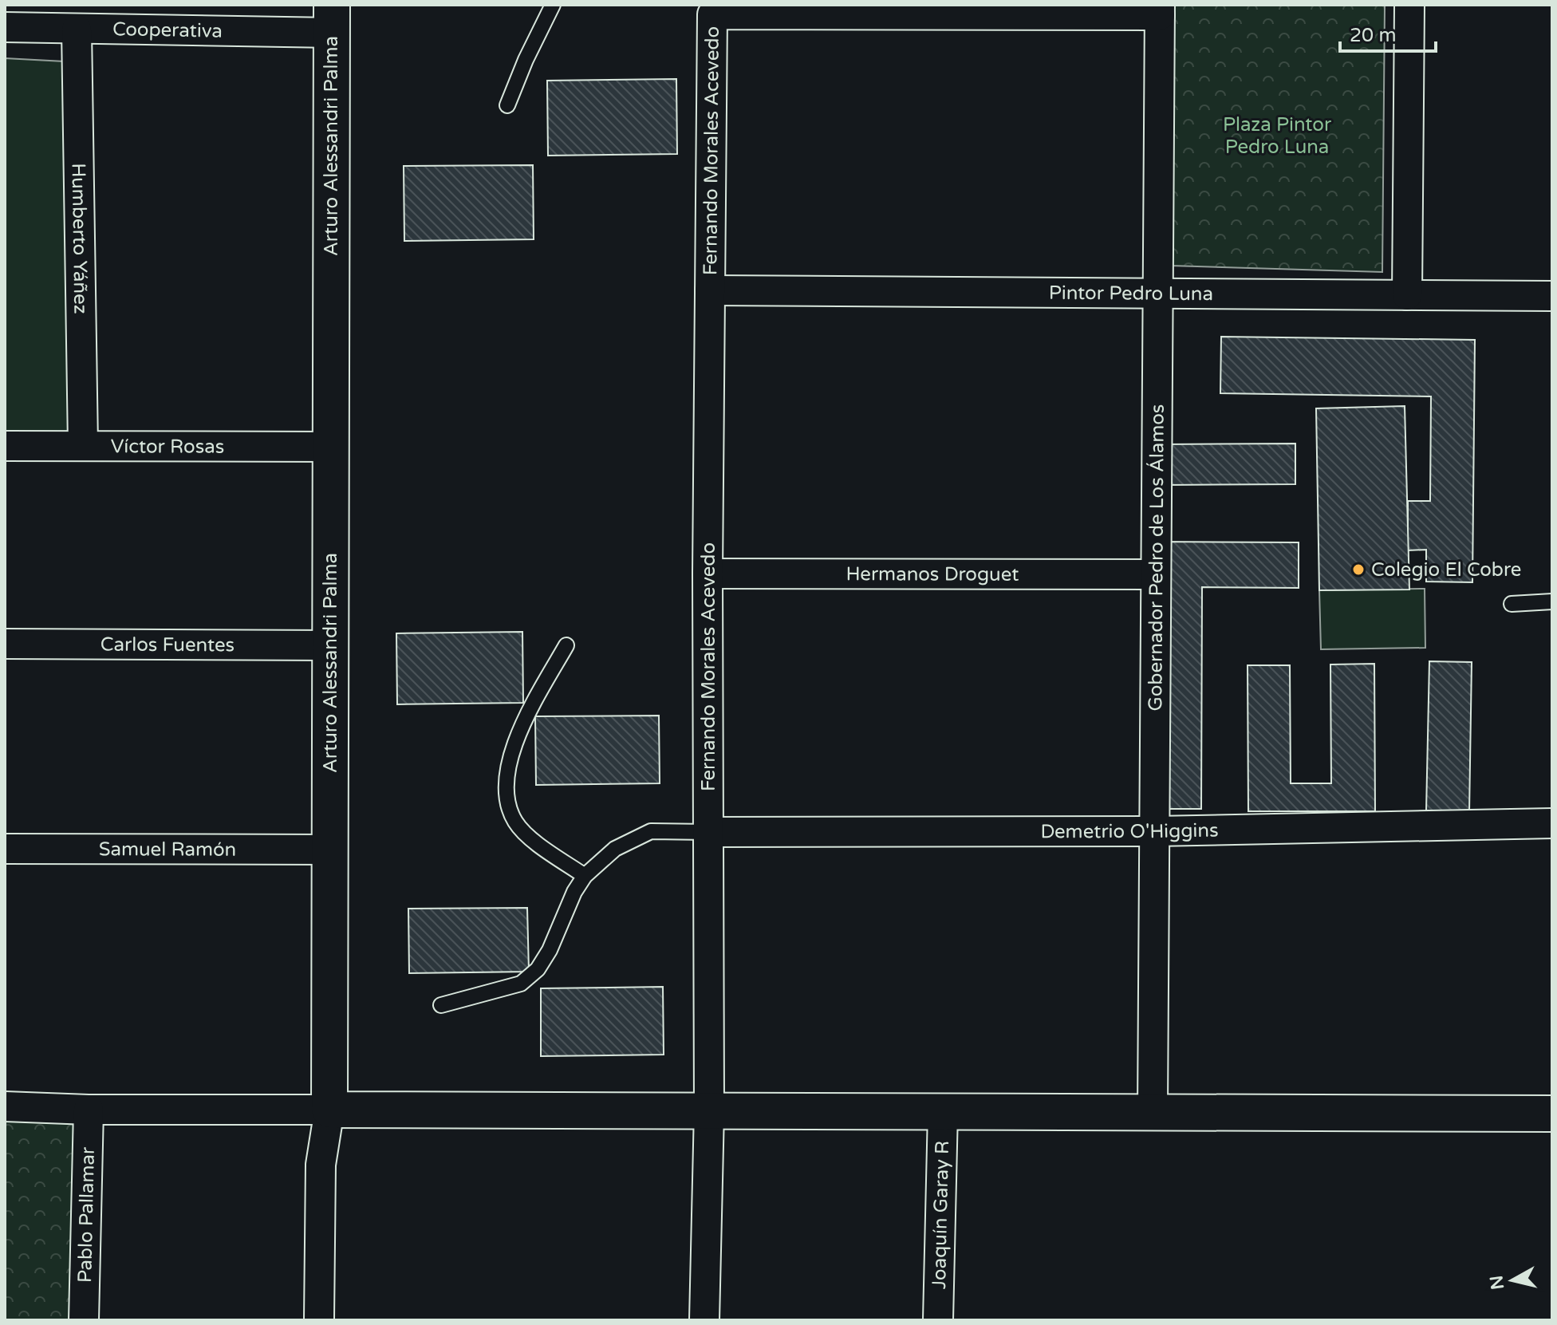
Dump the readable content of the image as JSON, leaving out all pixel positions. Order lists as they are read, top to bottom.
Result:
{
  "streets": {
    "street": [
      "Cooperativa",
      "Arturo Alessandri Palma",
      "Fernando Morales Acevedo",
      "Humberto Yáñez",
      "Pintor Pedro Luna",
      "Víctor Rosas",
      "Gobernador Pedro de Los Álamos",
      "Hermanos Droguet",
      "Carlos Fuentes",
      "Demetrio O'Higgins",
      "Samuel Ramón",
      "Pablo Pallamar",
      "Joaquín Garay R"
    ]
  },
  "crossings": [
    ["Cooperativa", "Arturo Alessandri Palma"],
    ["Cooperativa", "Humberto Yáñez"],
    ["Arturo Alessandri Palma", "Víctor Rosas"],
    ["Arturo Alessandri Palma", "Carlos Fuentes"],
    ["Arturo Alessandri Palma", "Samuel Ramón"],
    ["Fernando Morales Acevedo", "Pintor Pedro Luna"],
    ["Fernando Morales Acevedo", "Hermanos Droguet"],
    ["Fernando Morales Acevedo", "Demetrio O'Higgins"],
    ["Humberto Yáñez", "Víctor Rosas"],
    ["Pintor Pedro Luna", "Gobernador Pedro de Los Álamos"],
    ["Gobernador Pedro de Los Álamos", "Hermanos Droguet"],
    ["Gobernador Pedro de Los Álamos", "Demetrio O'Higgins"]
  ],
  "parks": ["Plaza Pintor Pedro Luna"],
  "places": ["Colegio El Cobre"],
  "scale_bar": "20 m",
  "north": "left"
}
